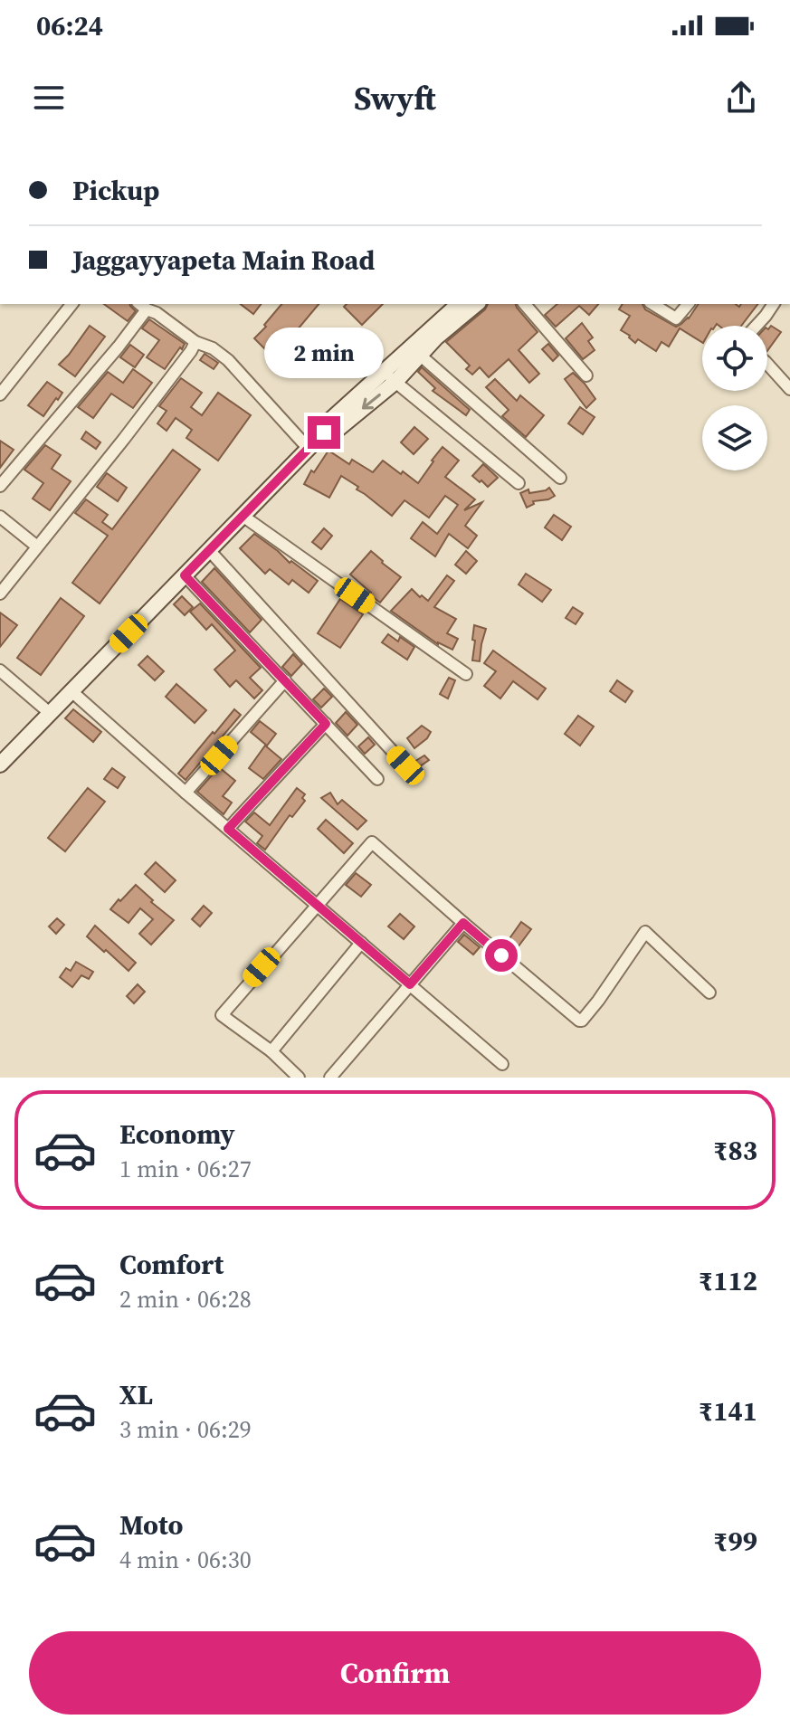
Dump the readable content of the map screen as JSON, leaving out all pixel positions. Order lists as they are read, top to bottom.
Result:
{
  "page": {
    "status": "06:24",
    "header": "Swyft",
    "banner": ["Pickup", "Jaggayyapeta Main Road"],
    "bubble": "2 min",
    "list": [
      {
        "name": "Economy",
        "note": "1 min · 06:27",
        "value": "₹83"
      },
      {
        "name": "Comfort",
        "note": "2 min · 06:28",
        "value": "₹112"
      },
      {
        "name": "XL",
        "note": "3 min · 06:29",
        "value": "₹141"
      },
      {
        "name": "Moto",
        "note": "4 min · 06:30",
        "value": "₹99"
      }
    ],
    "buttons": "Confirm"
  }
}
